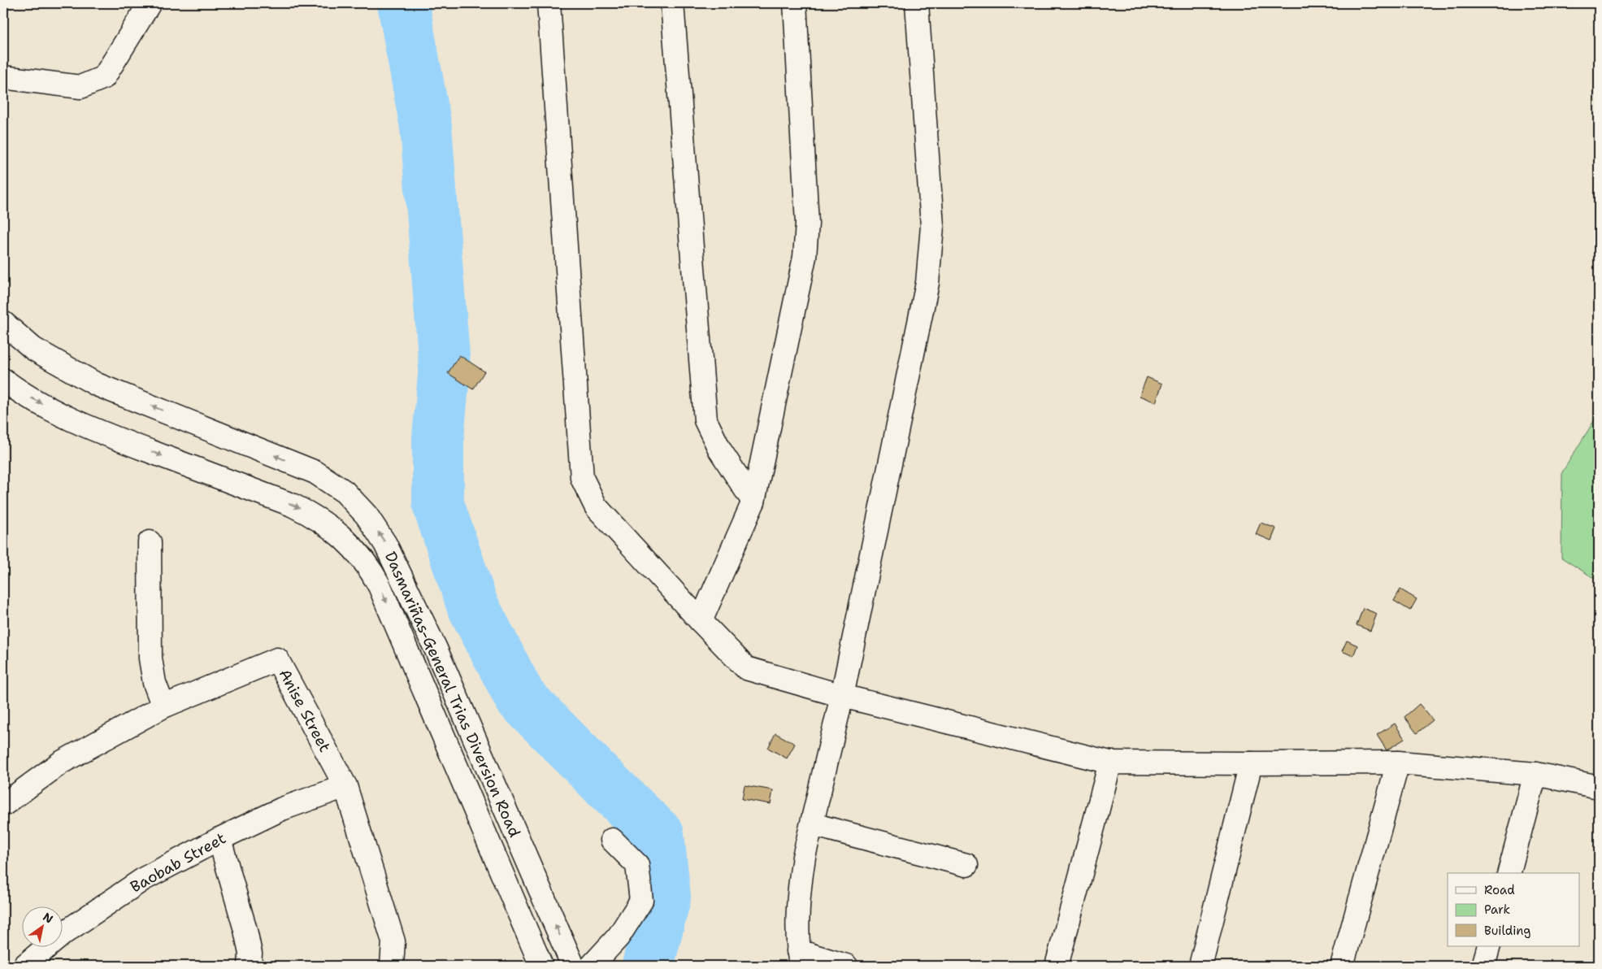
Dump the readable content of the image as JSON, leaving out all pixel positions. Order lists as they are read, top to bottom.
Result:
{
  "streets": {
    "street": ["Dasmariñas-General Trias Diversion Road", "Anise Street", "Baobab Street"]
  },
  "crossings": [
    ["Anise Street", "Baobab Street"]
  ],
  "legend": ["Road", "Park", "Building"],
  "north": "top right"
}
